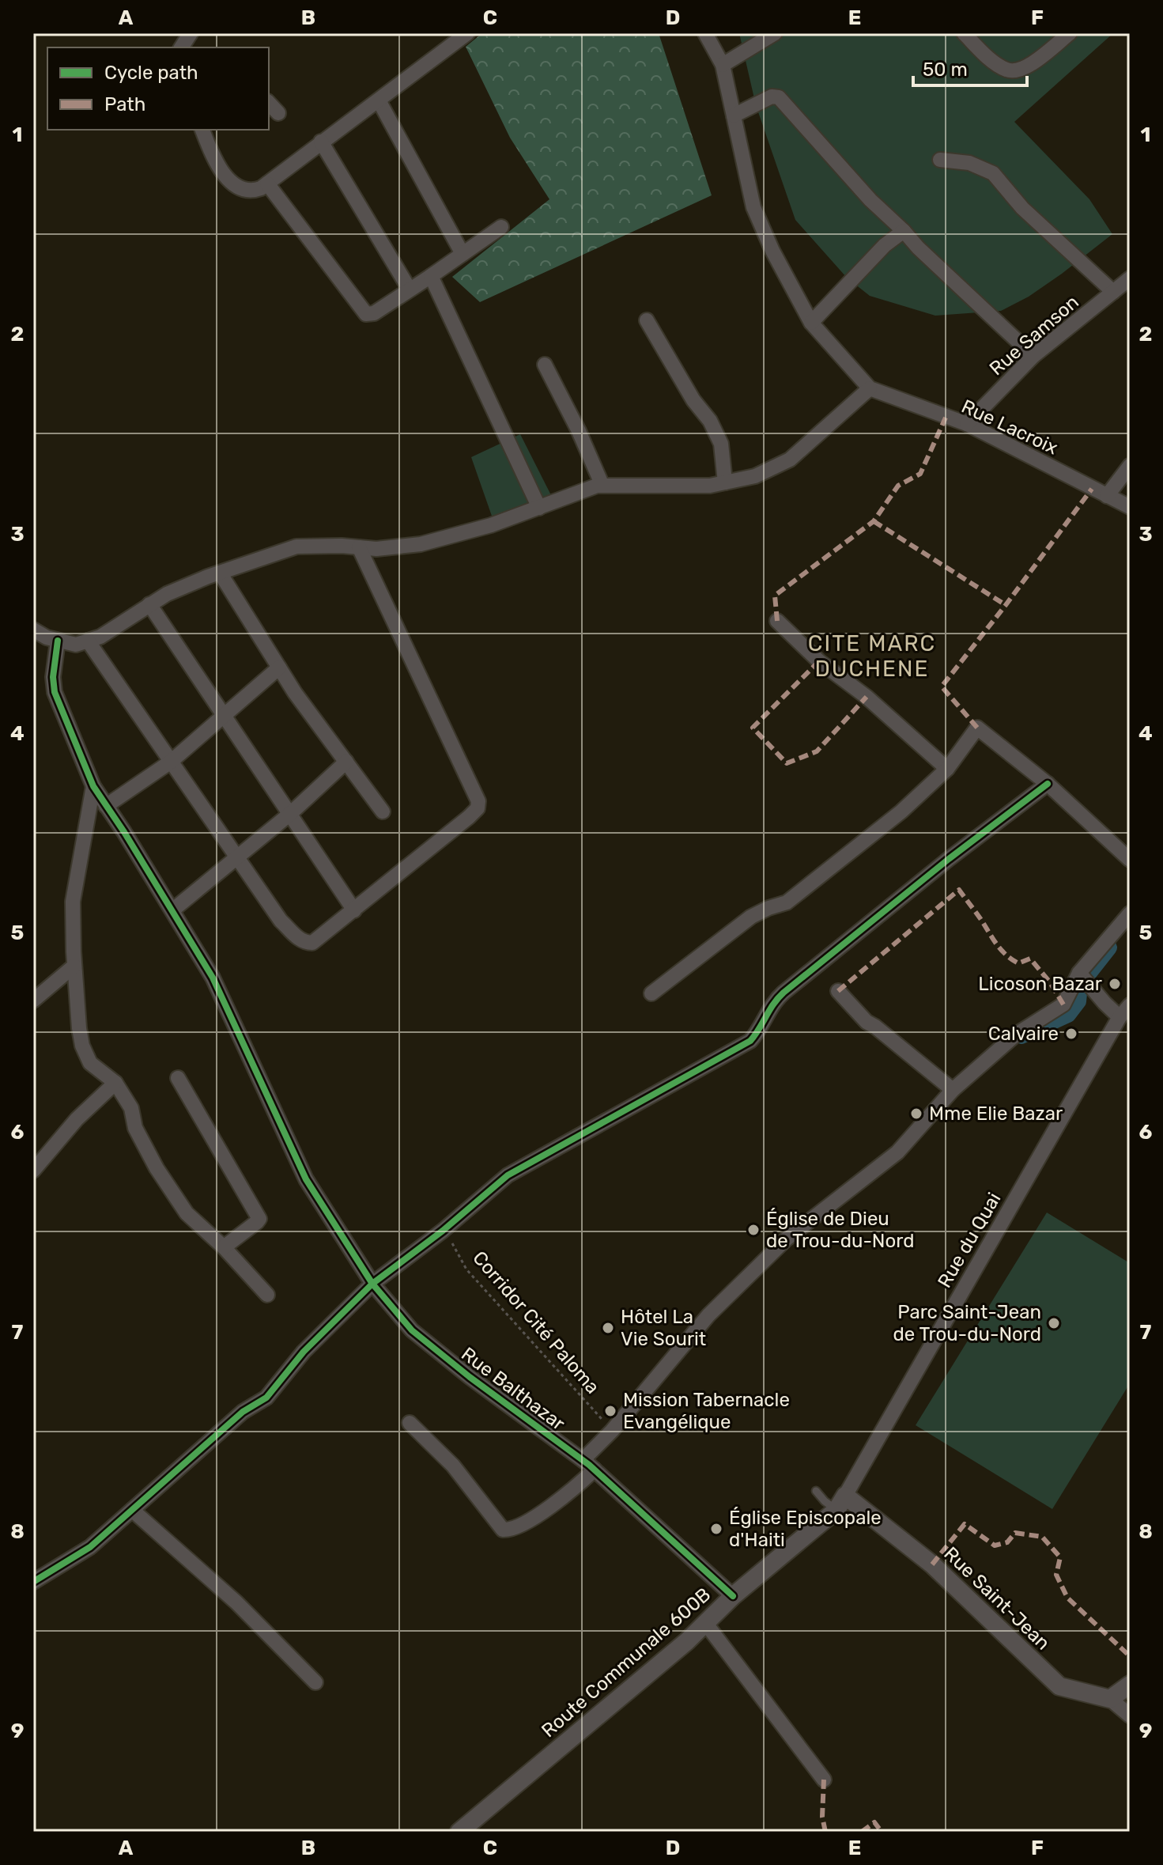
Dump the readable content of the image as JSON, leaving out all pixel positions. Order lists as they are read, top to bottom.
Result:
{
  "streets": {
    "street": [
      "Rue Samson",
      "Rue Lacroix",
      "Rue du Quai",
      "Rue Balthazar",
      "Rue Saint-Jean",
      "Route Communale 600B"
    ],
    "path": ["Corridor Cité Paloma"]
  },
  "crossings": [
    ["Rue Samson", "Rue Lacroix"],
    ["Rue du Quai", "Rue Saint-Jean"],
    ["Rue du Quai", "Route Communale 600B"],
    ["Rue Balthazar", "Route Communale 600B"],
    ["Rue Saint-Jean", "Route Communale 600B"]
  ],
  "districts": ["CITE MARC DUCHENE"],
  "places": [
    "Licoson Bazar",
    "Calvaire",
    "Mme Elie Bazar",
    "Église de Dieu de Trou-du-Nord",
    "Parc Saint-Jean de Trou-du-Nord",
    "Hôtel La Vie Sourit",
    "Mission Tabernacle Evangélique",
    "Église Episcopale d'Haiti"
  ],
  "legend": ["Cycle path", "Path"],
  "scale_bar": "50 m",
  "grid": {
    "columns": [
      "A",
      "B",
      "C",
      "D",
      "E",
      "F"
    ],
    "rows": [
      "1",
      "2",
      "3",
      "4",
      "5",
      "6",
      "7",
      "8",
      "9"
    ]
  }
}
